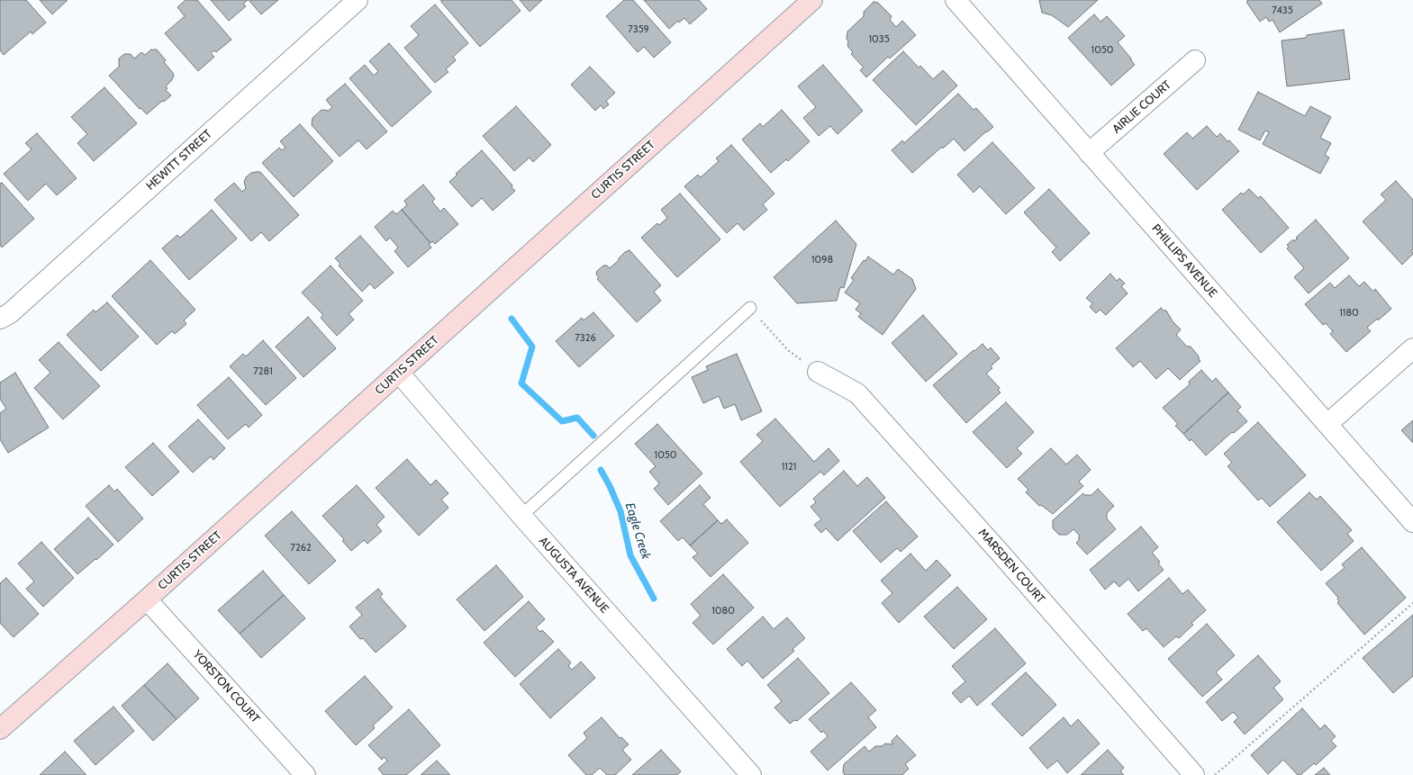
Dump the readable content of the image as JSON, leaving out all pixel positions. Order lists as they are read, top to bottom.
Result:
{
  "streets": {
    "street": [
      "AIRLIE COURT",
      "HEWITT STREET",
      "CURTIS STREET",
      "PHILLIPS AVENUE",
      "MARSDEN COURT",
      "AUGUSTA AVENUE",
      "YORSTON COURT"
    ]
  },
  "crossings": [
    ["AIRLIE COURT", "PHILLIPS AVENUE"],
    ["CURTIS STREET", "AUGUSTA AVENUE"],
    ["CURTIS STREET", "YORSTON COURT"]
  ],
  "water": ["Eagle Creek"],
  "house_numbers": [
    "7435",
    "7359",
    "1035",
    "1050",
    "1098",
    "1180",
    "7326",
    "7281",
    "1050",
    "1121",
    "7262",
    "1080"
  ]
}
